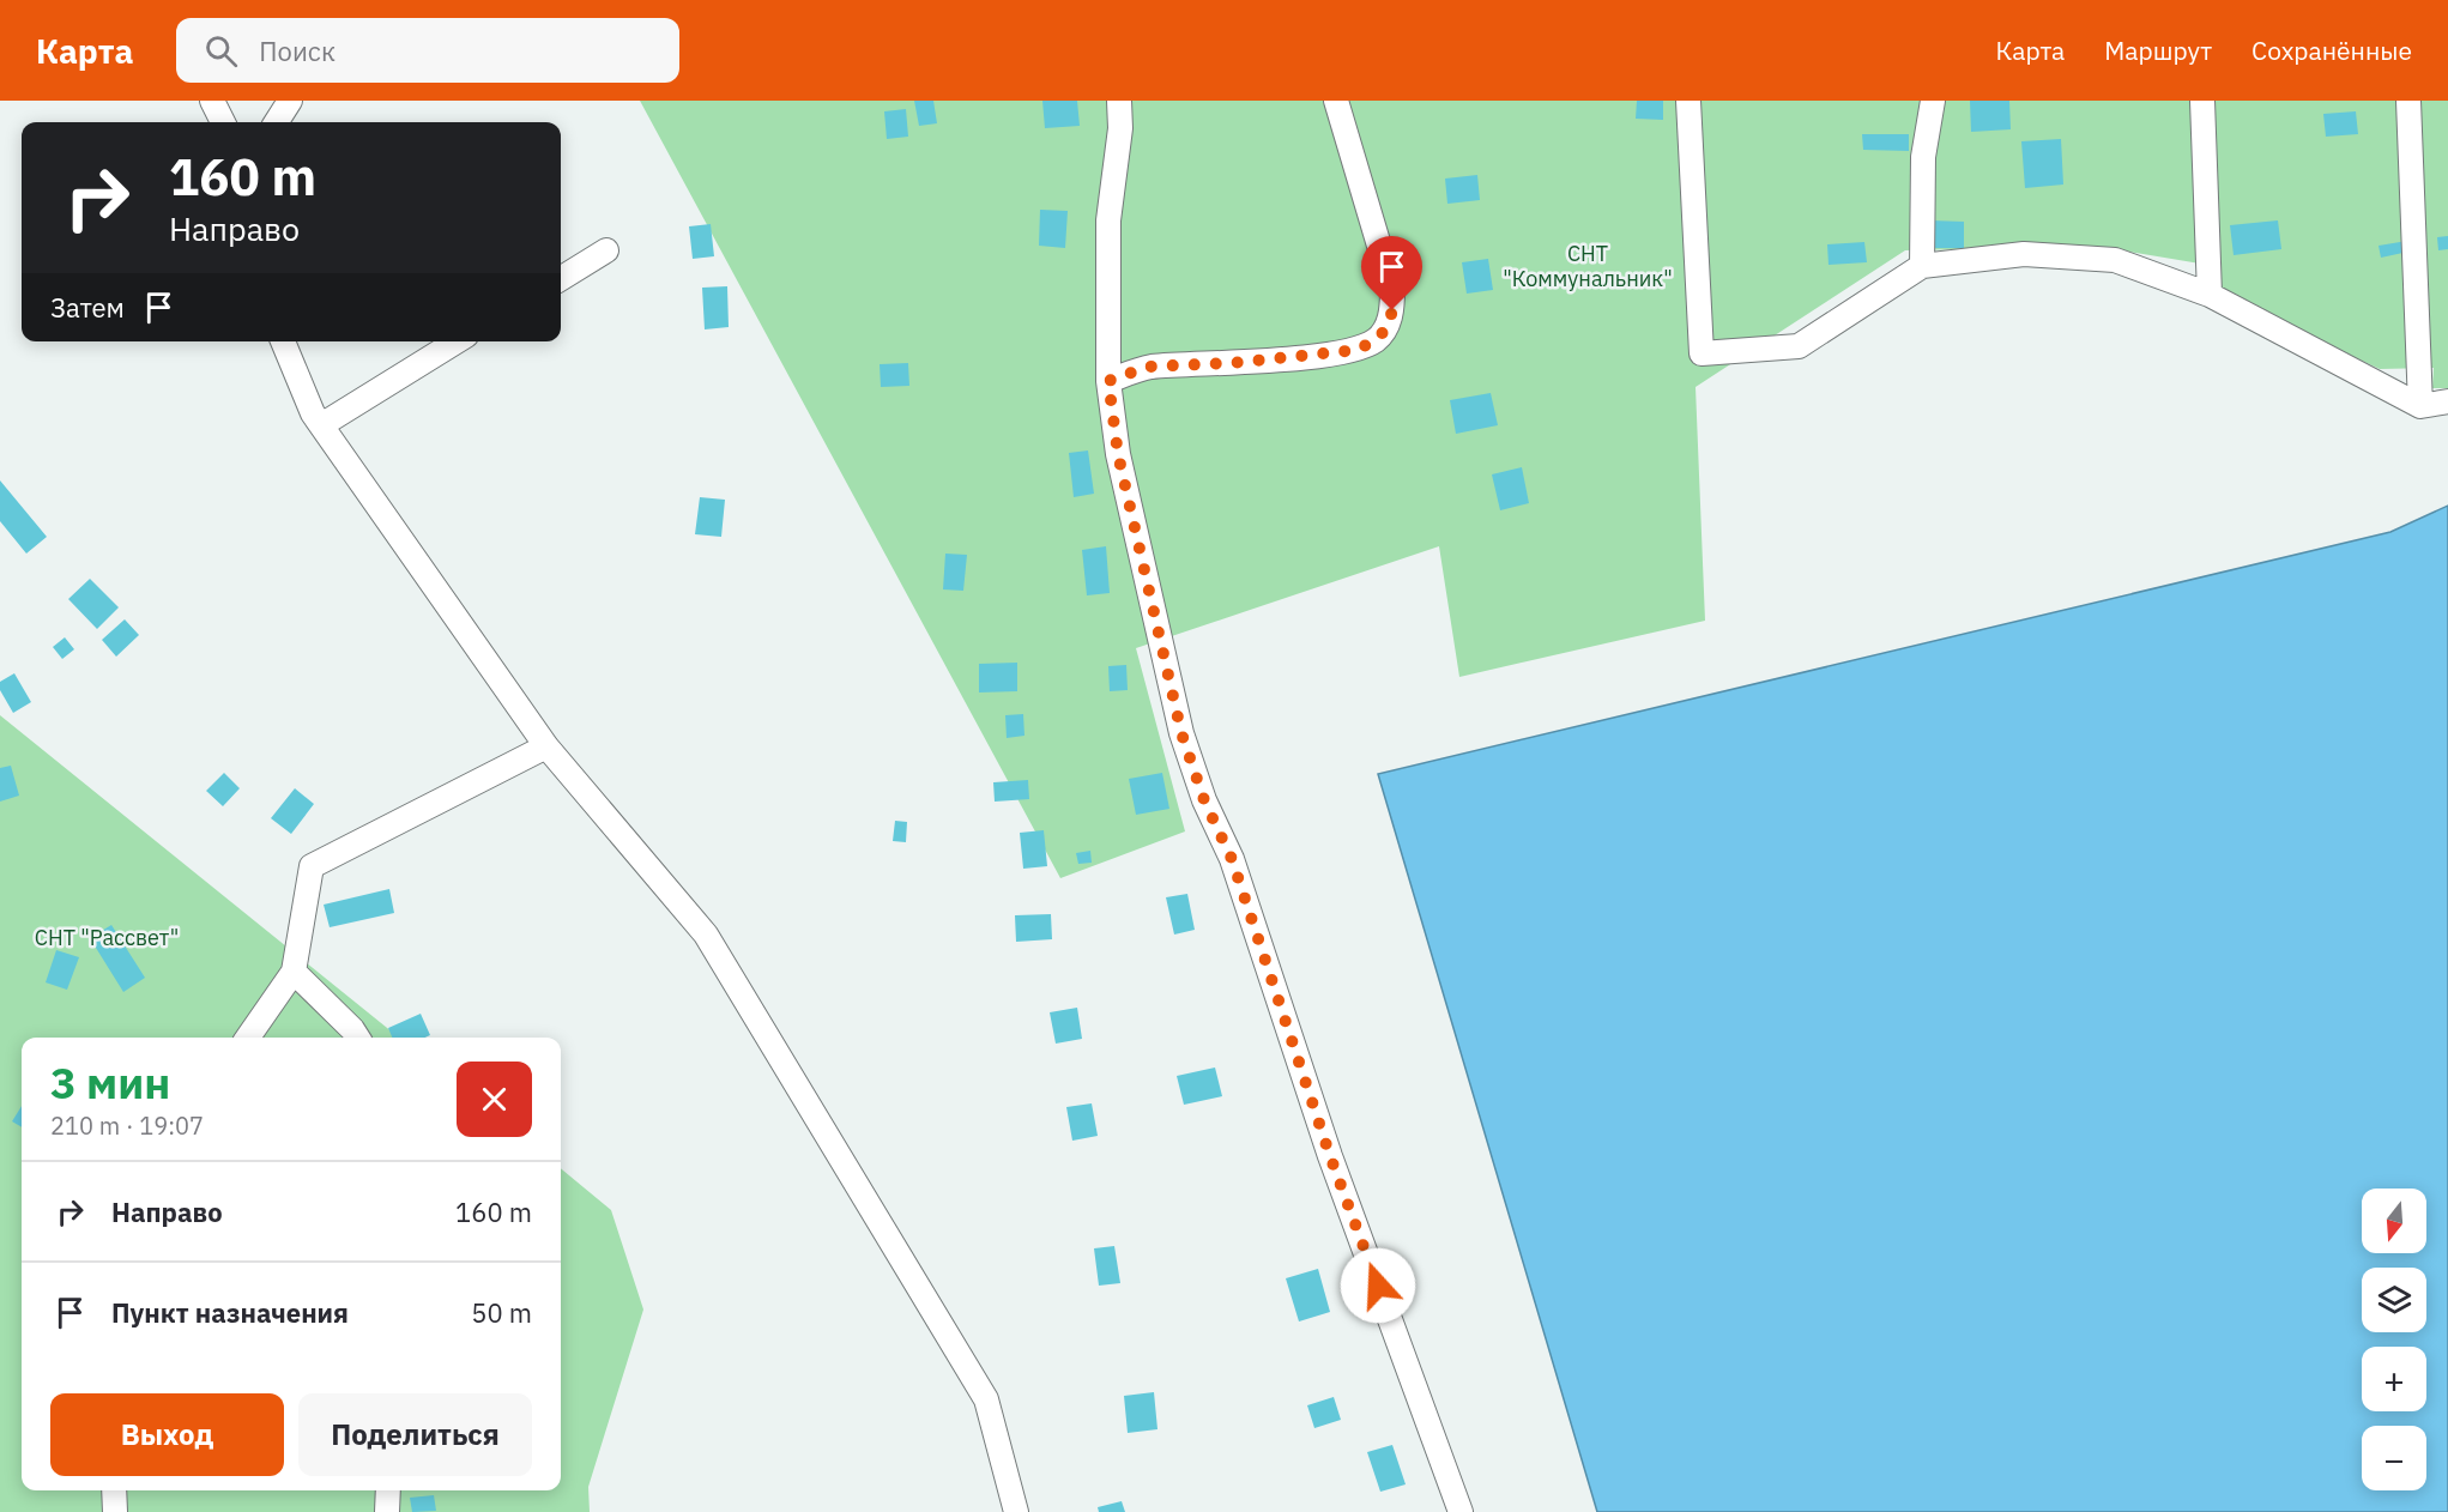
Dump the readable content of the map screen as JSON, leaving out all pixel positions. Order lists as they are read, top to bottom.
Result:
{
  "parks": ["СНТ \"Коммунальник\"", "СНТ \"Рассвет\""],
  "north": "bottom",
  "page": {
    "header": "Карта",
    "search": "Поиск",
    "nav": ["Карта", "Маршрут", "Сохранённые"],
    "turn": ["160 m", "Направо"],
    "then": "Затем",
    "heading": ["3 мин", "210 m · 19:07"],
    "list": [
      {
        "name": "Направо",
        "value": "160 m"
      },
      {
        "name": "Пункт назначения",
        "value": "50 m"
      }
    ],
    "map_buttons": ["+", "−"],
    "buttons": ["Выход", "Поделиться"]
  }
}
